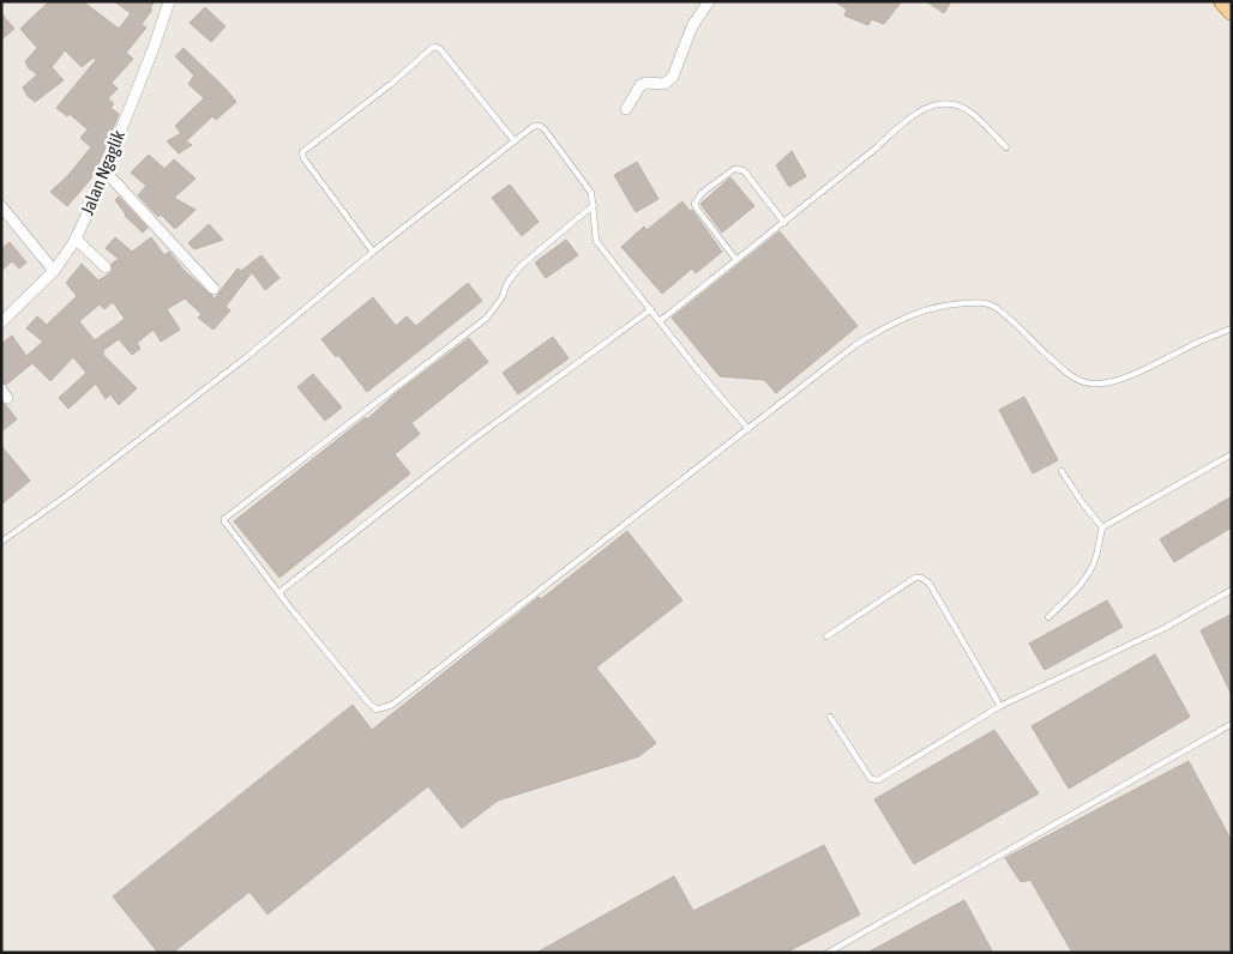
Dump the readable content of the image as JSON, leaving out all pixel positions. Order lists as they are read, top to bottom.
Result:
{
  "streets": {
    "street": ["Jalan Ngaglik"]
  }
}
